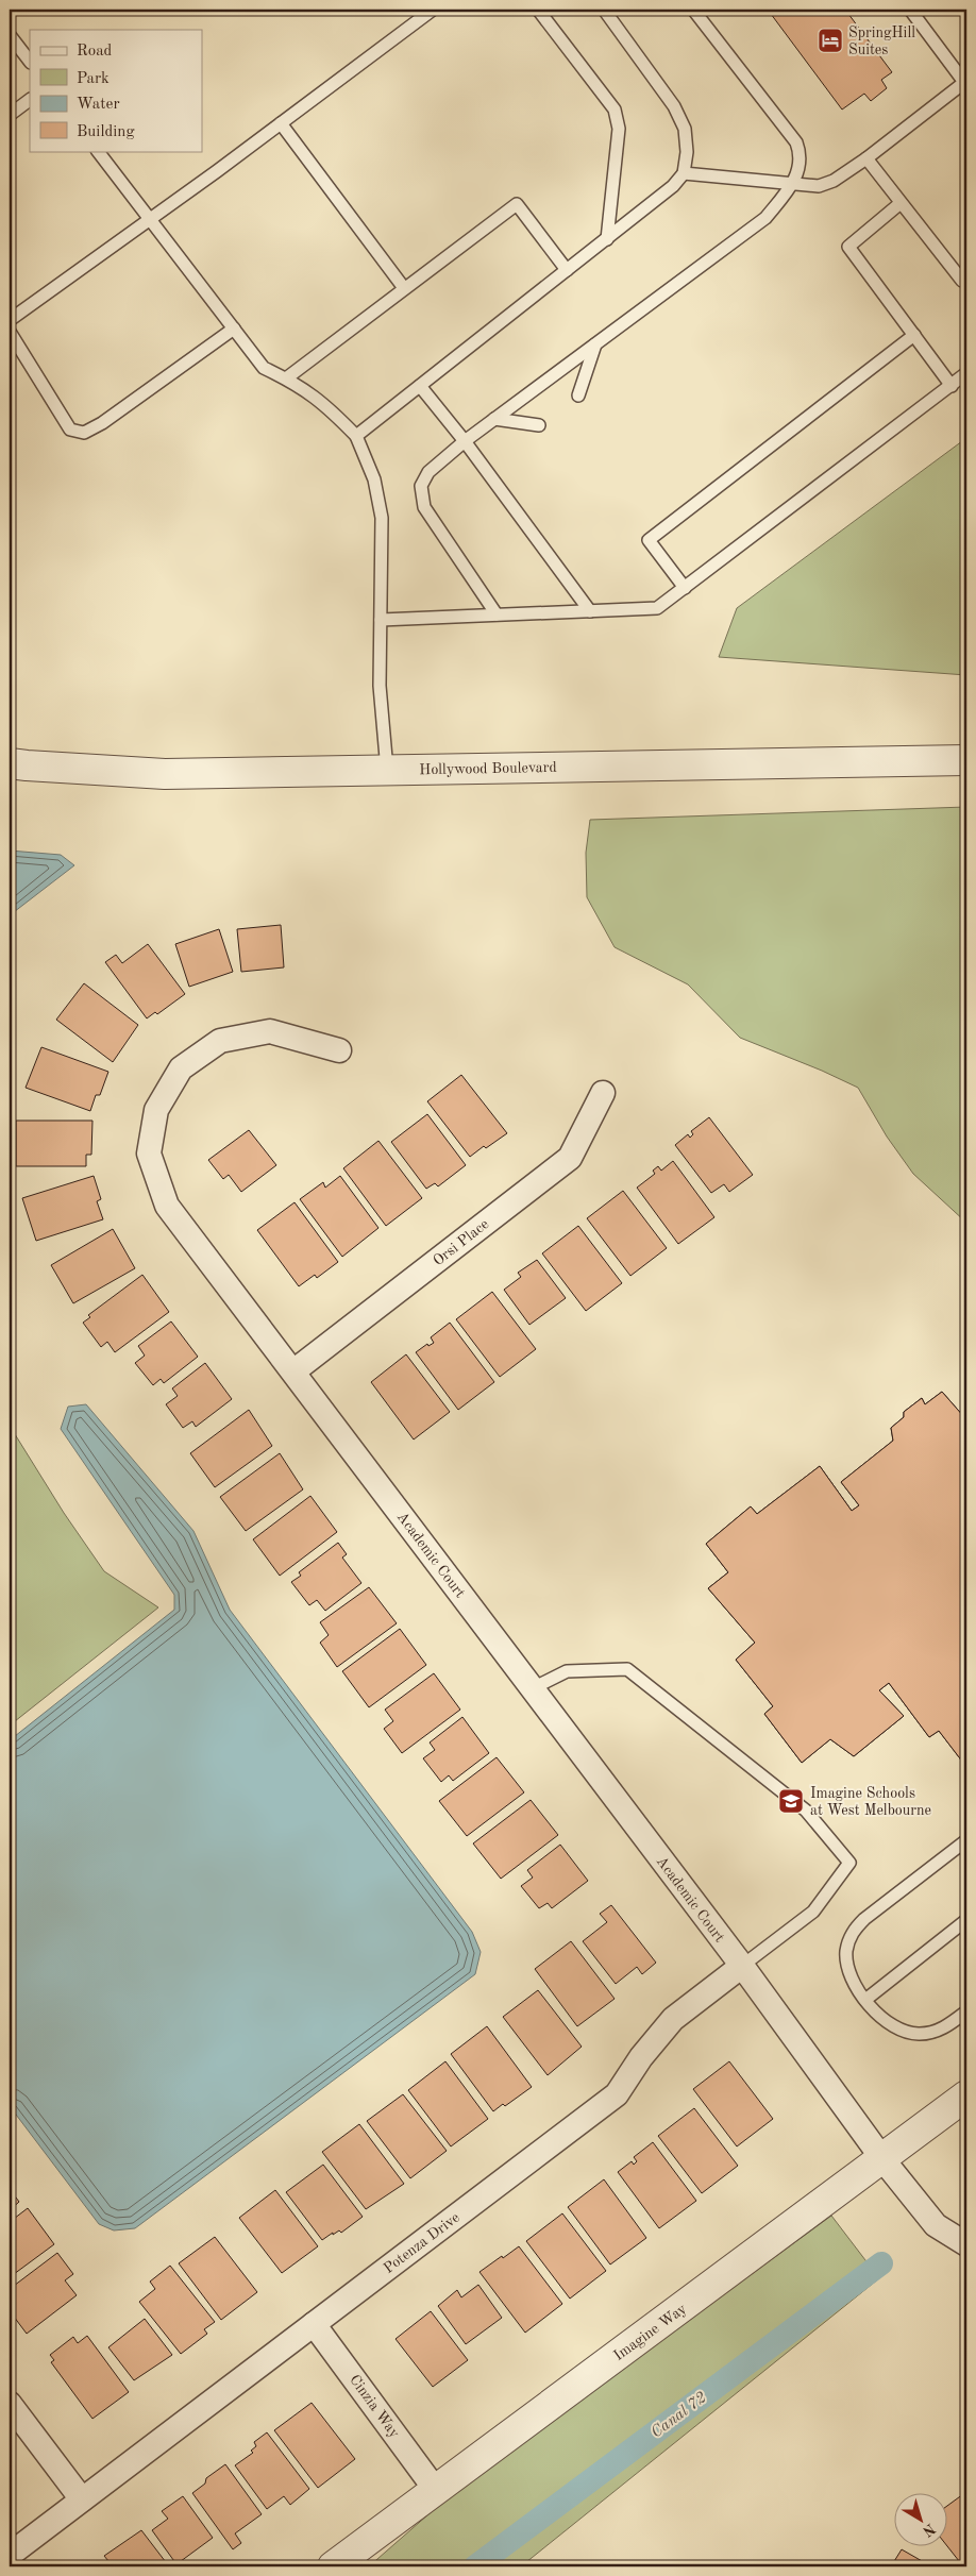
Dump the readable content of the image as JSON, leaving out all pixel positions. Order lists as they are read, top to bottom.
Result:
{
  "streets": {
    "street": [
      "Hollywood Boulevard",
      "Orsi Place",
      "Academic Court",
      "Potenza Drive",
      "Imagine Way",
      "Cinzia Way"
    ]
  },
  "crossings": [
    ["Orsi Place", "Academic Court"],
    ["Academic Court", "Potenza Drive"],
    ["Academic Court", "Imagine Way"],
    ["Potenza Drive", "Cinzia Way"],
    ["Imagine Way", "Cinzia Way"]
  ],
  "water": ["Canal 72"],
  "places": {
    "hotel": ["SpringHill Suites"],
    "school or university": ["Imagine Schools at West Melbourne"]
  },
  "legend": [
    "Road",
    "Park",
    "Water",
    "Building"
  ],
  "north": "bottom right"
}
